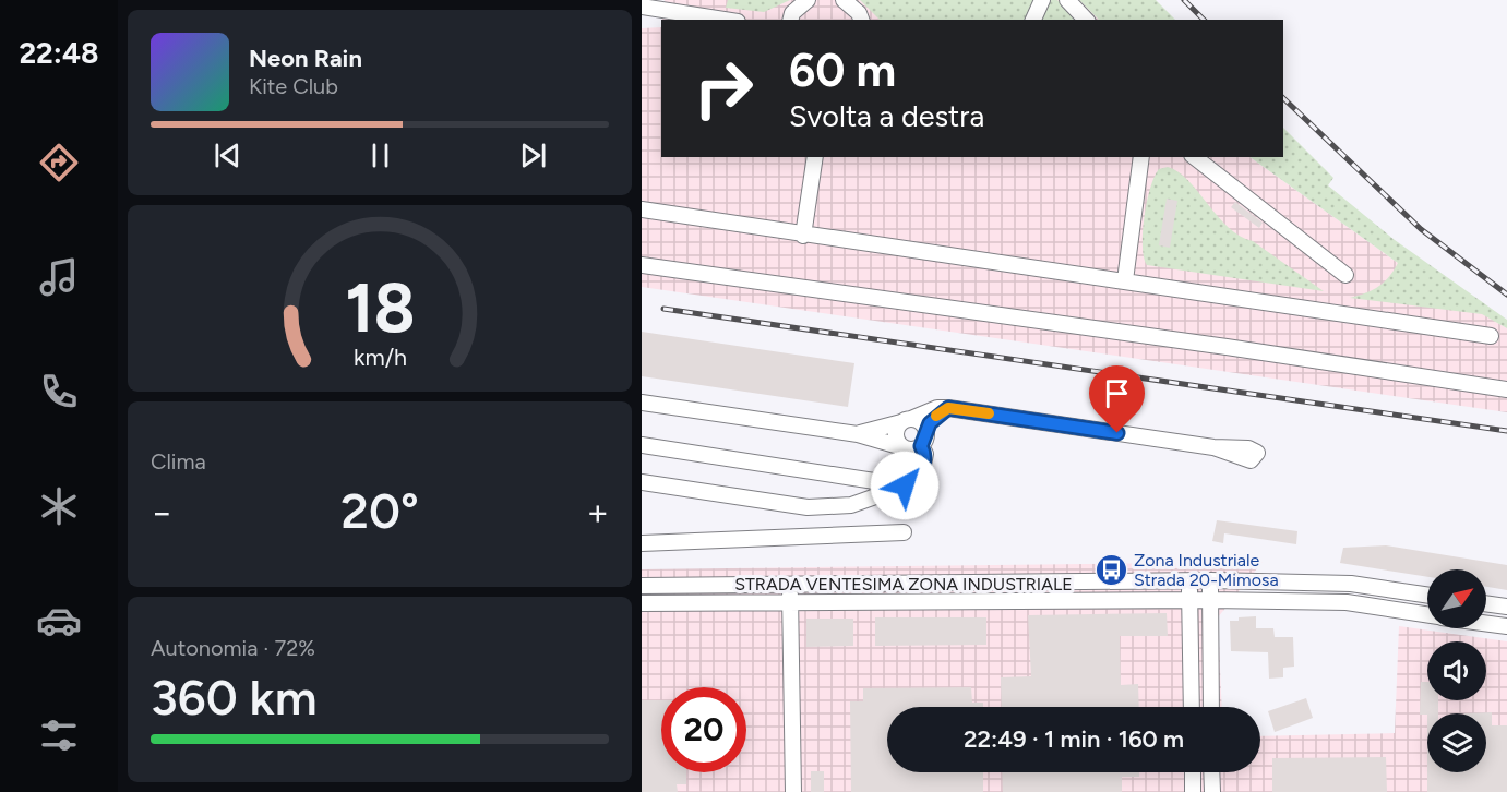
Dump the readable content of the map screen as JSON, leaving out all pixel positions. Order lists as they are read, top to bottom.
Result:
{
  "streets": {
    "street": ["STRADA VENTESIMA ZONA INDUSTRIALE"]
  },
  "places": {
    "bus stop": ["Zona Industriale Strada 20-Mimosa"]
  },
  "north": "top right",
  "page": {
    "tabs": "22:48",
    "turn": ["60 m", "Svolta a destra"],
    "song": ["Neon Rain", "Kite Club"],
    "tile": [
      "Clima",
      ["Autonomia · 72%", "360 km"]
    ],
    "heat": ["−", "20°", "+"],
    "limit": "20",
    "trip": "22:49 · 1 min · 160 m",
    "gauge": ["18", "km/h"]
  }
}
